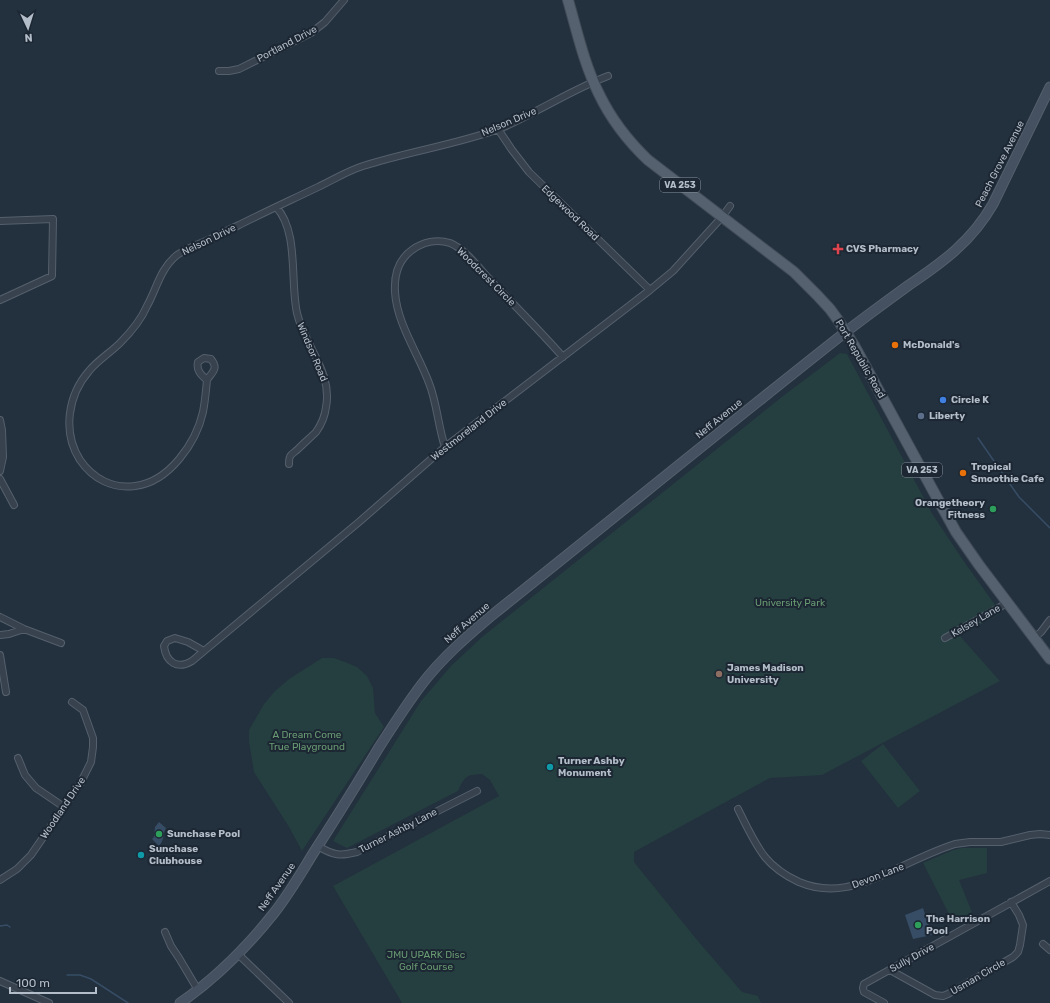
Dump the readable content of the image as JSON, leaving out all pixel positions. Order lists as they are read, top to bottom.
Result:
{
  "streets": {
    "main road": [
      "Peach Grove Avenue",
      "VA 253",
      "Port Republic Road",
      "Neff Avenue"
    ],
    "street": [
      "Portland Drive",
      "Nelson Drive",
      "Edgewood Road",
      "Woodcrest Circle",
      "Windsor Road",
      "Westmoreland Drive",
      "Kelsey Lane",
      "Woodland Drive",
      "Turner Ashby Lane",
      "Devon Lane",
      "Sully Drive",
      "Usman Circle"
    ]
  },
  "crossings": [
    ["Nelson Drive", "Edgewood Road"],
    ["Nelson Drive", "Windsor Road"],
    ["Nelson Drive", "Port Republic Road"],
    ["Peach Grove Avenue", "Port Republic Road"],
    ["Peach Grove Avenue", "Neff Avenue"],
    ["Edgewood Road", "Westmoreland Drive"],
    ["Woodcrest Circle", "Westmoreland Drive"],
    ["Port Republic Road", "Neff Avenue"],
    ["Port Republic Road", "Westmoreland Drive"],
    ["Port Republic Road", "Kelsey Lane"],
    ["Neff Avenue", "Turner Ashby Lane"],
    ["Sully Drive", "Usman Circle"]
  ],
  "parks": ["University Park", "A Dream Come True Playground", "JMU UPARK Disc Golf Course"],
  "places": {
    "health": ["CVS Pharmacy"],
    "other": [
      "McDonald's",
      "Circle K",
      "Liberty",
      "Tropical Smoothie Cafe",
      "Orangetheory Fitness",
      "James Madison University",
      "Turner Ashby Monument",
      "Sunchase Pool",
      "Sunchase Clubhouse",
      "The Harrison Pool"
    ]
  },
  "scale_bar": "100 m",
  "north": "bottom"
}
